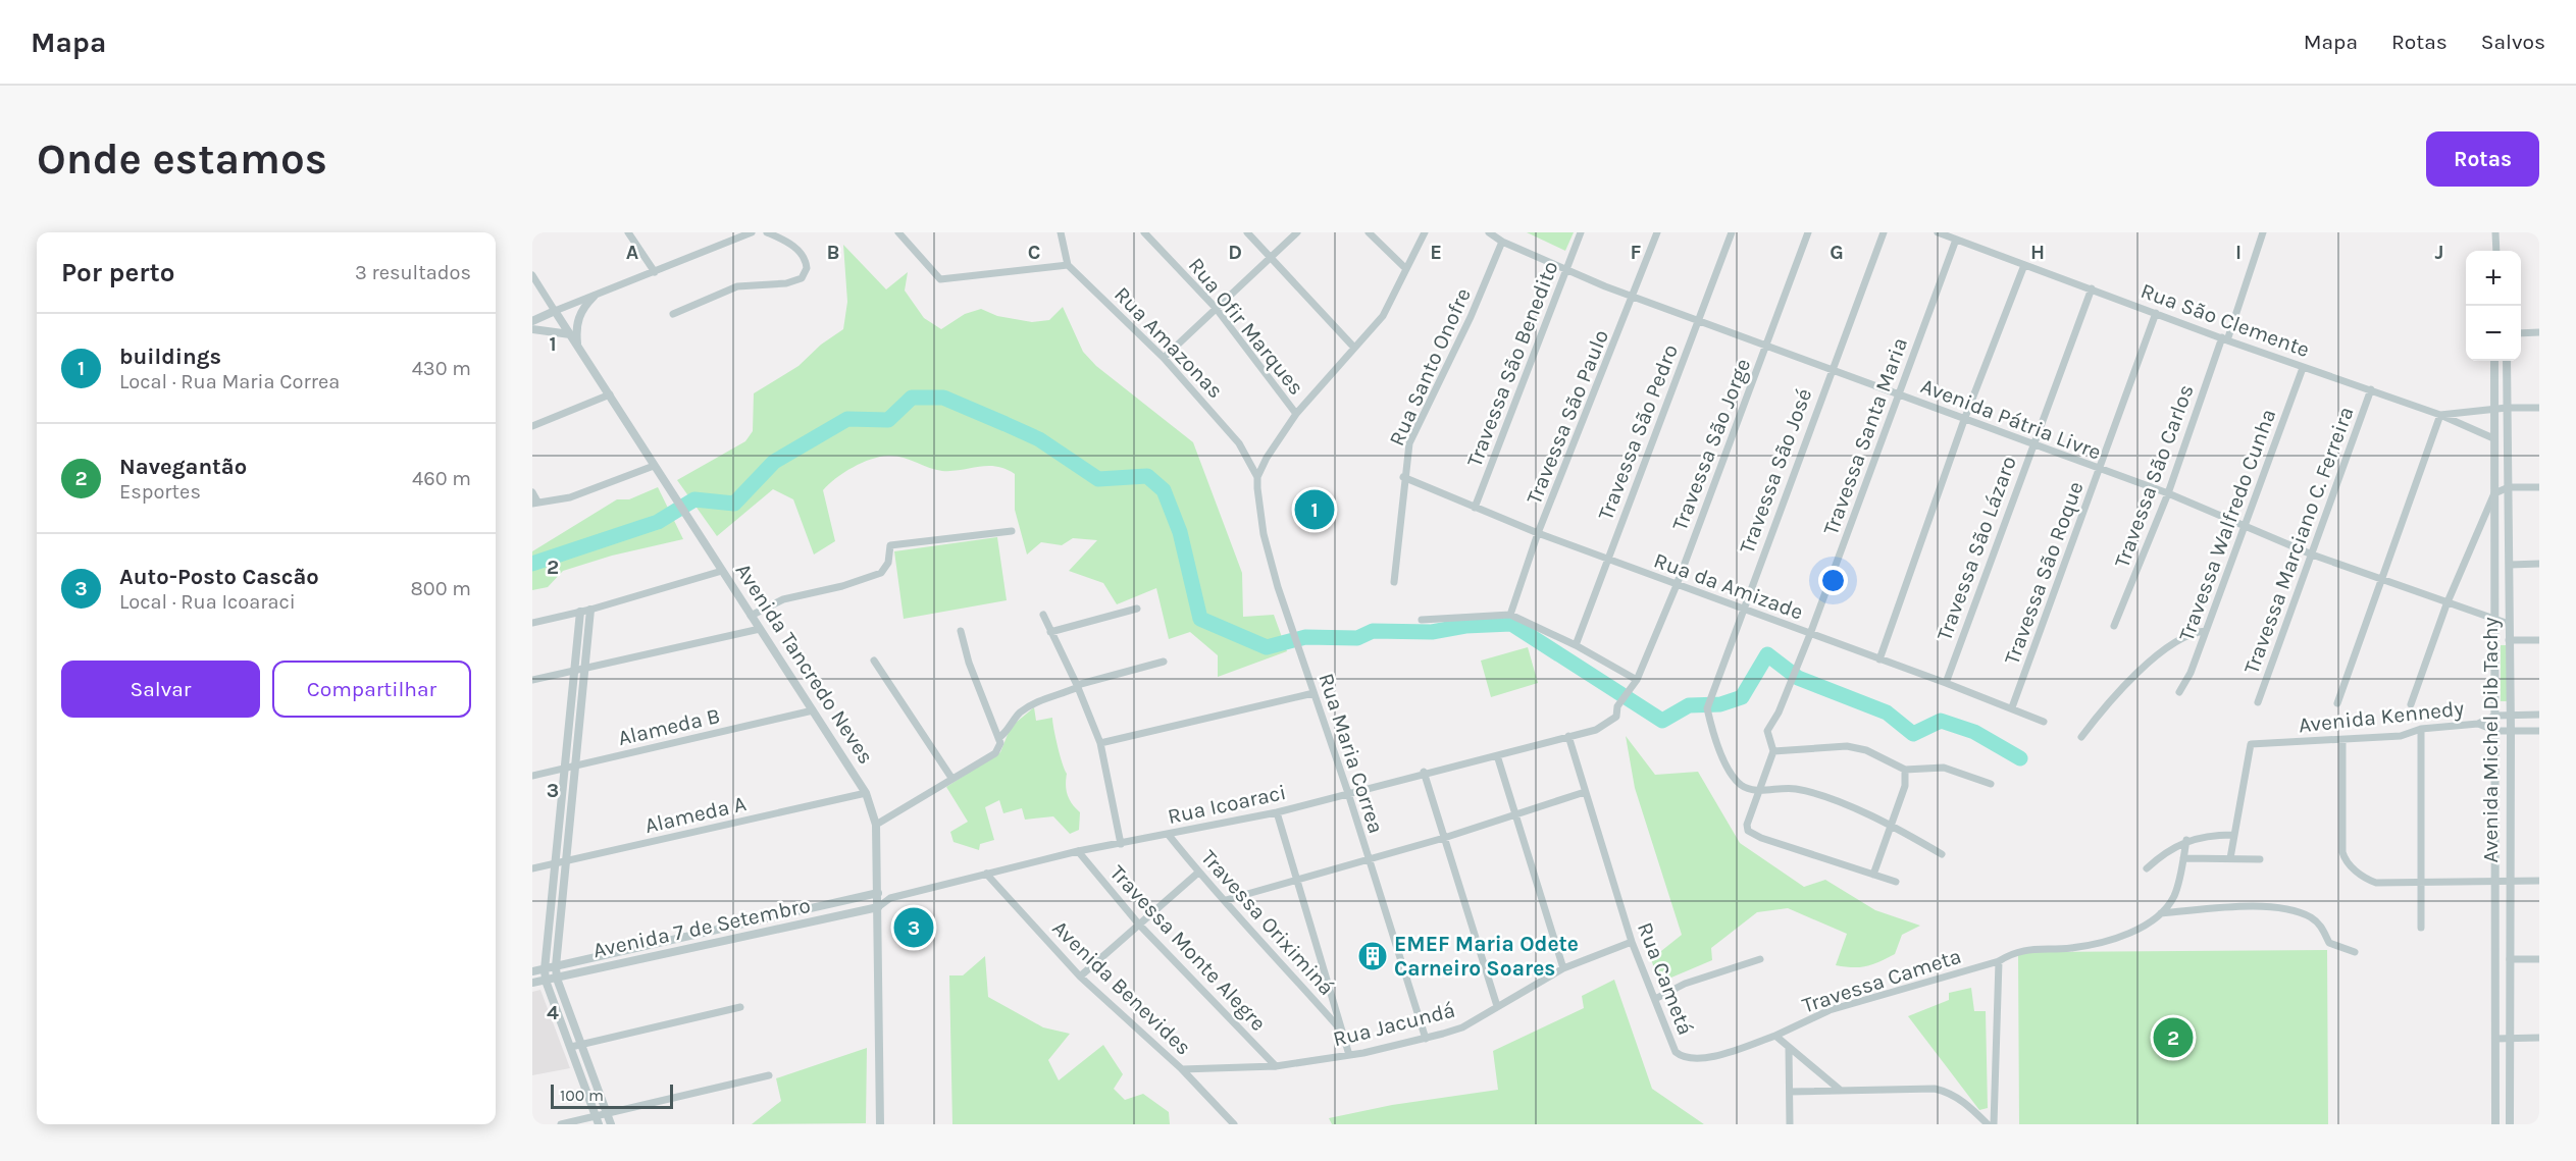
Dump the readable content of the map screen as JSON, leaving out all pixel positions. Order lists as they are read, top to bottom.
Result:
{
  "streets": {
    "street": [
      "Rua São Clemente",
      "Rua Ofir Marques",
      "Rua Amazonas",
      "Travessa São Benedito",
      "Rua Santo Onofre",
      "Travessa São Paulo",
      "Avenida Pátria Livre",
      "Travessa São Pedro",
      "Travessa Santa Maria",
      "Travessa São Jorge",
      "Travessa São José",
      "Travessa São Carlos",
      "Travessa Walfredo Cunha",
      "Travessa Marciano C. Ferreira",
      "Travessa São Lázaro",
      "Travessa São Roque",
      "Rua da Amizade",
      "Avenida Tancredo Neves",
      "Avenida Kennedy",
      "Alameda B",
      "Avenida Michel Dib Tachy",
      "Rua Maria Correa",
      "Rua Icoaraci",
      "Alameda A",
      "Travessa Oriximiná",
      "Avenida 7 de Setembro",
      "Travessa Monte Alegre",
      "Rua Cametá",
      "Travessa Cameta",
      "Avenida Benevides",
      "Rua Jacundá"
    ]
  },
  "crossings": [
    ["Rua São Clemente", "Travessa Santa Maria"],
    ["Rua São Clemente", "Travessa São Carlos"],
    ["Rua São Clemente", "Travessa Walfredo Cunha"],
    ["Rua São Clemente", "Travessa Marciano C. Ferreira"],
    ["Rua São Clemente", "Travessa São Lázaro"],
    ["Rua São Clemente", "Travessa São Roque"],
    ["Rua São Clemente", "Avenida Michel Dib Tachy"],
    ["Rua Amazonas", "Rua Maria Correa"],
    ["Travessa São Benedito", "Avenida Pátria Livre"],
    ["Travessa São Benedito", "Rua da Amizade"],
    ["Rua Santo Onofre", "Avenida Pátria Livre"],
    ["Rua Santo Onofre", "Rua da Amizade"],
    ["Travessa São Paulo", "Avenida Pátria Livre"],
    ["Travessa São Paulo", "Rua da Amizade"],
    ["Avenida Pátria Livre", "Travessa São Pedro"],
    ["Avenida Pátria Livre", "Travessa Santa Maria"],
    ["Avenida Pátria Livre", "Travessa São Jorge"],
    ["Avenida Pátria Livre", "Travessa São José"],
    ["Avenida Pátria Livre", "Travessa São Carlos"],
    ["Avenida Pátria Livre", "Travessa Walfredo Cunha"],
    ["Avenida Pátria Livre", "Travessa Marciano C. Ferreira"],
    ["Avenida Pátria Livre", "Travessa São Lázaro"],
    ["Avenida Pátria Livre", "Travessa São Roque"],
    ["Avenida Pátria Livre", "Avenida Michel Dib Tachy"],
    ["Travessa São Pedro", "Rua da Amizade"],
    ["Travessa Santa Maria", "Rua da Amizade"],
    ["Travessa São Jorge", "Rua da Amizade"],
    ["Travessa São Jorge", "Rua Icoaraci"],
    ["Travessa São Jorge", "Rua Cametá"],
    ["Travessa São José", "Rua da Amizade"],
    ["Travessa São Lázaro", "Rua da Amizade"],
    ["Travessa São Roque", "Rua da Amizade"],
    ["Avenida Tancredo Neves", "Alameda B"],
    ["Avenida Tancredo Neves", "Rua Icoaraci"],
    ["Avenida Tancredo Neves", "Alameda A"],
    ["Avenida Tancredo Neves", "Avenida 7 de Setembro"],
    ["Avenida Kennedy", "Avenida Michel Dib Tachy"],
    ["Rua Maria Correa", "Rua Icoaraci"],
    ["Rua Maria Correa", "Rua Jacundá"],
    ["Rua Icoaraci", "Travessa Oriximiná"],
    ["Rua Icoaraci", "Avenida 7 de Setembro"],
    ["Rua Icoaraci", "Travessa Monte Alegre"],
    ["Rua Icoaraci", "Rua Cametá"],
    ["Rua Icoaraci", "Avenida Benevides"],
    ["Travessa Monte Alegre", "Rua Jacundá"],
    ["Rua Cametá", "Travessa Cameta"],
    ["Rua Cametá", "Rua Jacundá"],
    ["Avenida Benevides", "Rua Jacundá"]
  ],
  "places": {
    "building": ["EMEF Maria Odete Carneiro Soares"]
  },
  "scale_bar": "100 m",
  "page": {
    "header": "Mapa",
    "nav": ["Mapa", "Rotas", "Salvos"],
    "buttons": [
      "Rotas",
      ["Salvar", "Compartilhar"]
    ],
    "title": "Onde estamos",
    "heading": ["Por perto", "3 resultados"],
    "map_buttons": ["+", "−"],
    "list": [
      {
        "mark": "1",
        "name": "buildings",
        "note": "Local · Rua Maria Correa",
        "value": "430 m"
      },
      {
        "mark": "2",
        "name": "Navegantão",
        "note": "Esportes",
        "value": "460 m"
      },
      {
        "mark": "3",
        "name": "Auto-Posto Cascão",
        "note": "Local · Rua Icoaraci",
        "value": "800 m"
      }
    ],
    "pins": ["1", "3", "2"],
    "scale": "100 m"
  },
  "grid": {
    "columns": [
      "A",
      "B",
      "C",
      "D",
      "E",
      "F",
      "G",
      "H",
      "I",
      "J"
    ],
    "rows": [
      "1",
      "2",
      "3",
      "4"
    ]
  }
}
